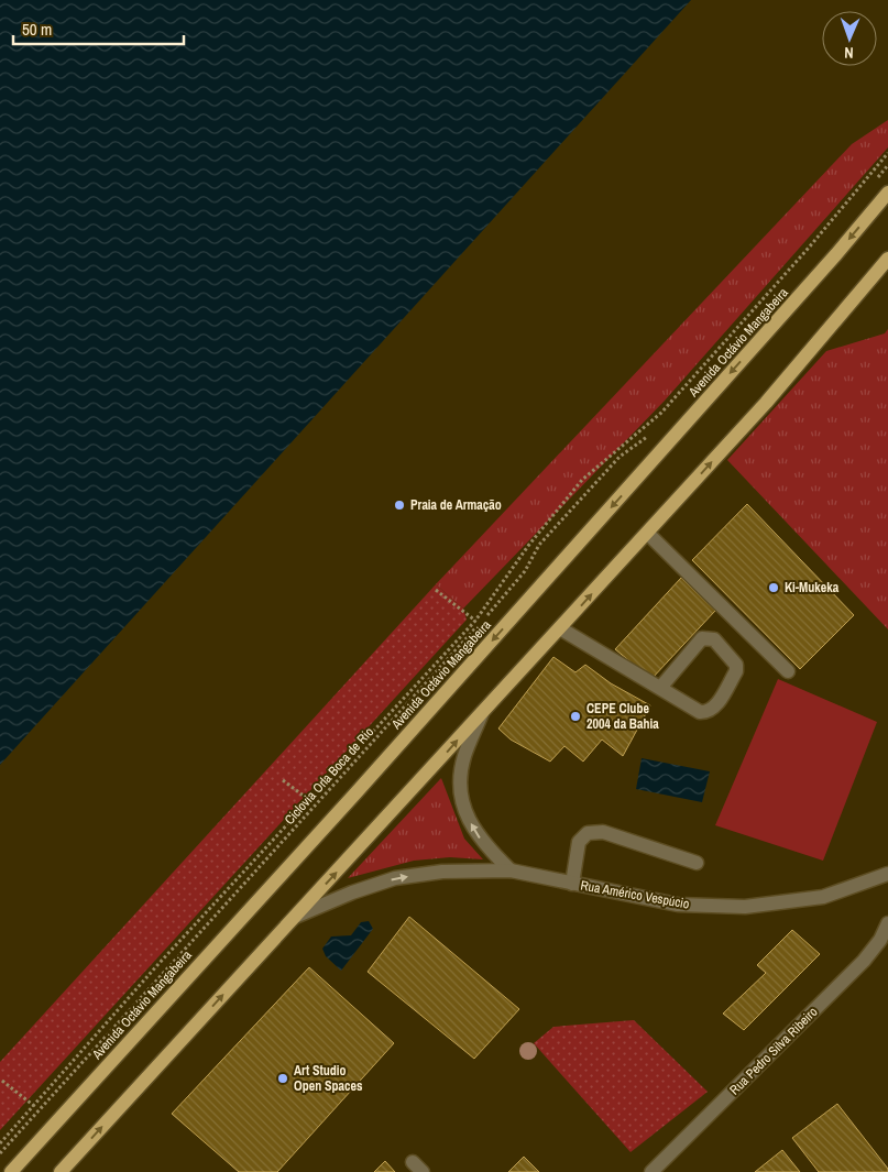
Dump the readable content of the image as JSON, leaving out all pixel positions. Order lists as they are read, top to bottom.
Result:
{
  "streets": {
    "main road": ["Avenida Octávio Mangabeira"],
    "street": ["Rua Américo Vespúcio", "Rua Pedro Silva Ribeiro"],
    "path": ["Ciclovia Orla Boca de Rio"]
  },
  "one_way": ["Rua Américo Vespúcio"],
  "places": [
    "Praia de Armação",
    "Ki-Mukeka",
    "CEPE Clube 2004 da Bahia",
    "Art Studio Open Spaces"
  ],
  "scale_bar": "50 m",
  "north": "bottom"
}
